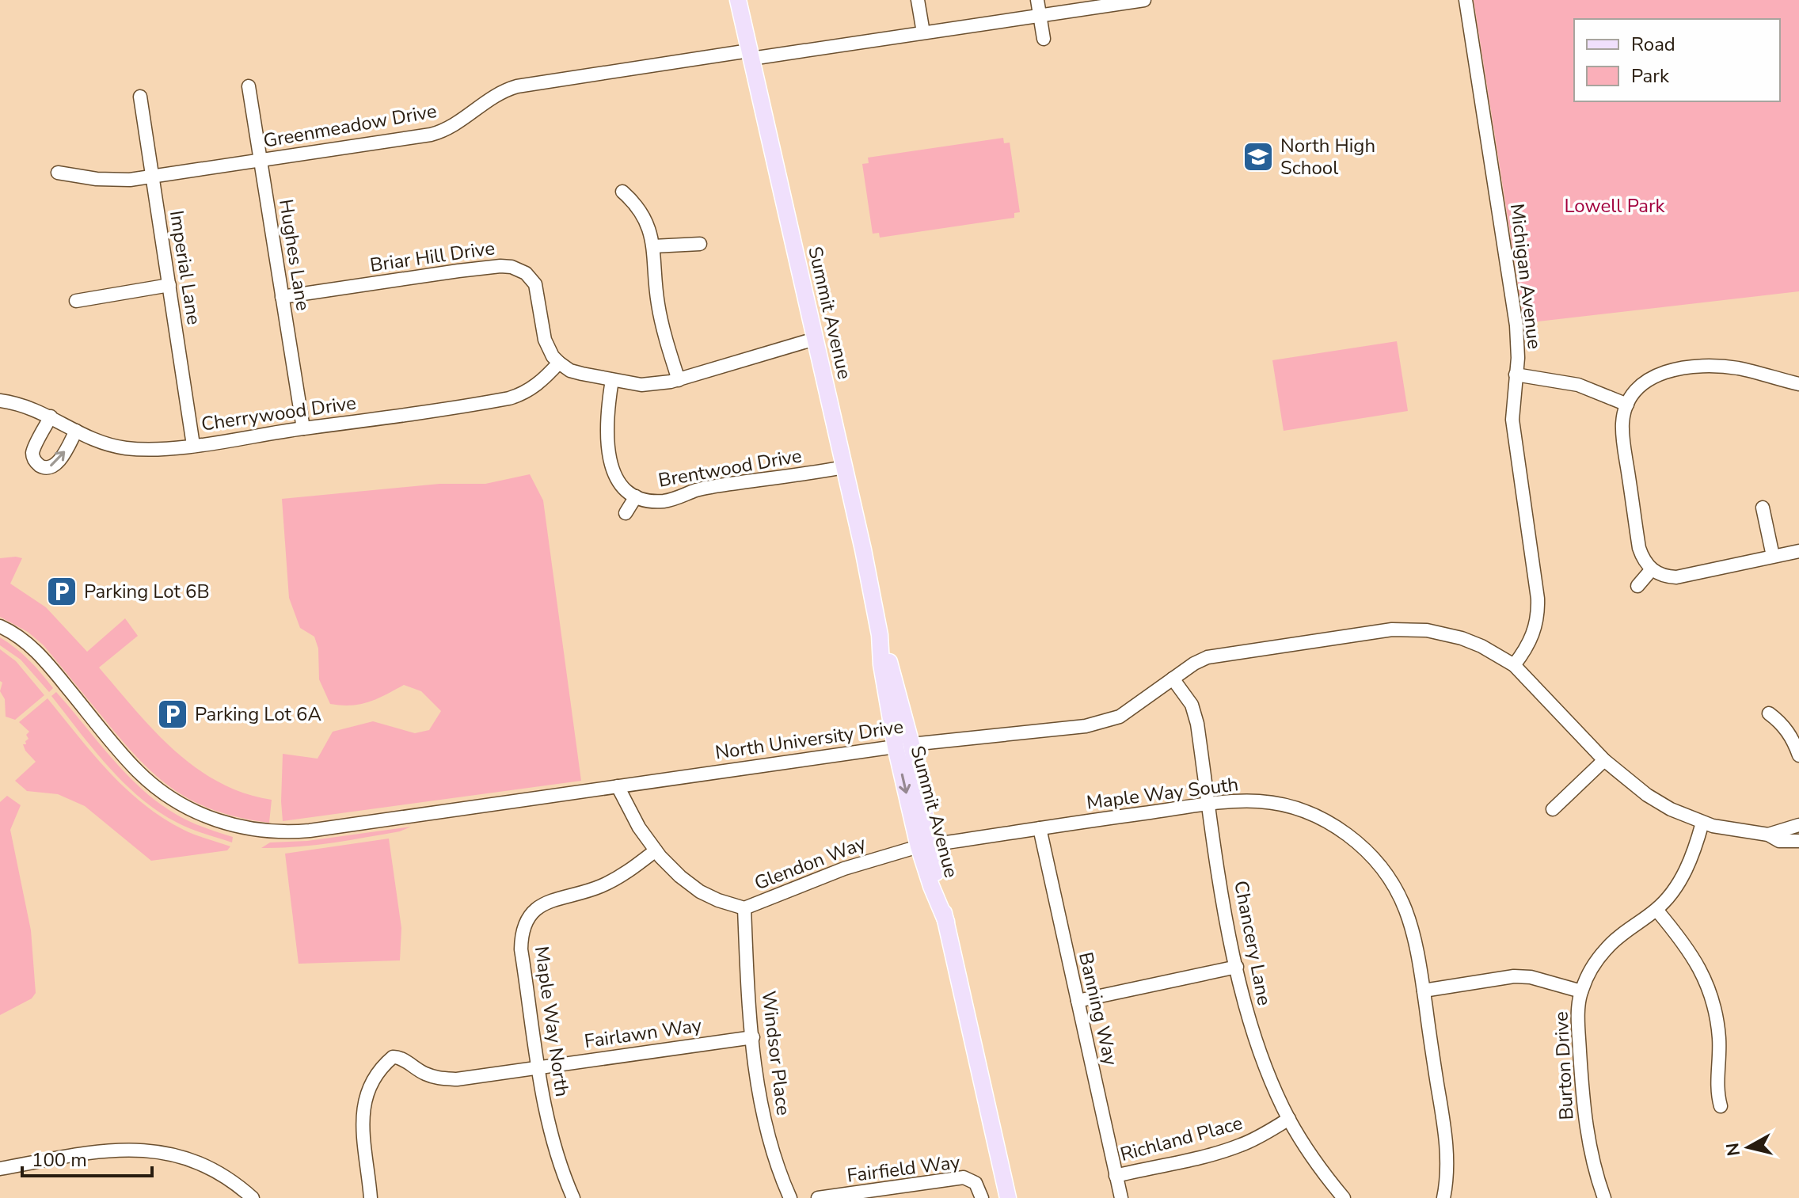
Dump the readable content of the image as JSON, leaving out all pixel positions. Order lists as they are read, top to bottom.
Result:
{
  "streets": {
    "main road": ["Summit Avenue"],
    "street": [
      "Greenmeadow Drive",
      "Hughes Lane",
      "Briar Hill Drive",
      "Imperial Lane",
      "Michigan Avenue",
      "Cherrywood Drive",
      "Brentwood Drive",
      "North University Drive",
      "Maple Way South",
      "Glendon Way",
      "Chancery Lane",
      "Banning Way",
      "Maple Way North",
      "Fairlawn Way",
      "Windsor Place",
      "Burton Drive",
      "Richland Place",
      "Fairfield Way"
    ]
  },
  "crossings": [
    ["Greenmeadow Drive", "Hughes Lane"],
    ["Greenmeadow Drive", "Imperial Lane"],
    ["Greenmeadow Drive", "Summit Avenue"],
    ["Hughes Lane", "Briar Hill Drive"],
    ["Hughes Lane", "Cherrywood Drive"],
    ["Briar Hill Drive", "Cherrywood Drive"],
    ["Imperial Lane", "Cherrywood Drive"],
    ["Michigan Avenue", "North University Drive"],
    ["Summit Avenue", "Brentwood Drive"],
    ["Summit Avenue", "North University Drive"],
    ["Summit Avenue", "Maple Way South"],
    ["Summit Avenue", "Glendon Way"],
    ["North University Drive", "Glendon Way"],
    ["North University Drive", "Chancery Lane"],
    ["North University Drive", "Burton Drive"],
    ["Maple Way South", "Glendon Way"],
    ["Maple Way South", "Chancery Lane"],
    ["Maple Way South", "Banning Way"],
    ["Glendon Way", "Maple Way North"],
    ["Glendon Way", "Windsor Place"],
    ["Chancery Lane", "Richland Place"],
    ["Banning Way", "Richland Place"],
    ["Maple Way North", "Fairlawn Way"],
    ["Fairlawn Way", "Windsor Place"]
  ],
  "parks": ["Lowell Park"],
  "places": {
    "school or university": ["North High School"],
    "parking": ["Parking Lot 6B", "Parking Lot 6A"]
  },
  "legend": ["Road", "Park"],
  "scale_bar": "100 m",
  "north": "left"
}
